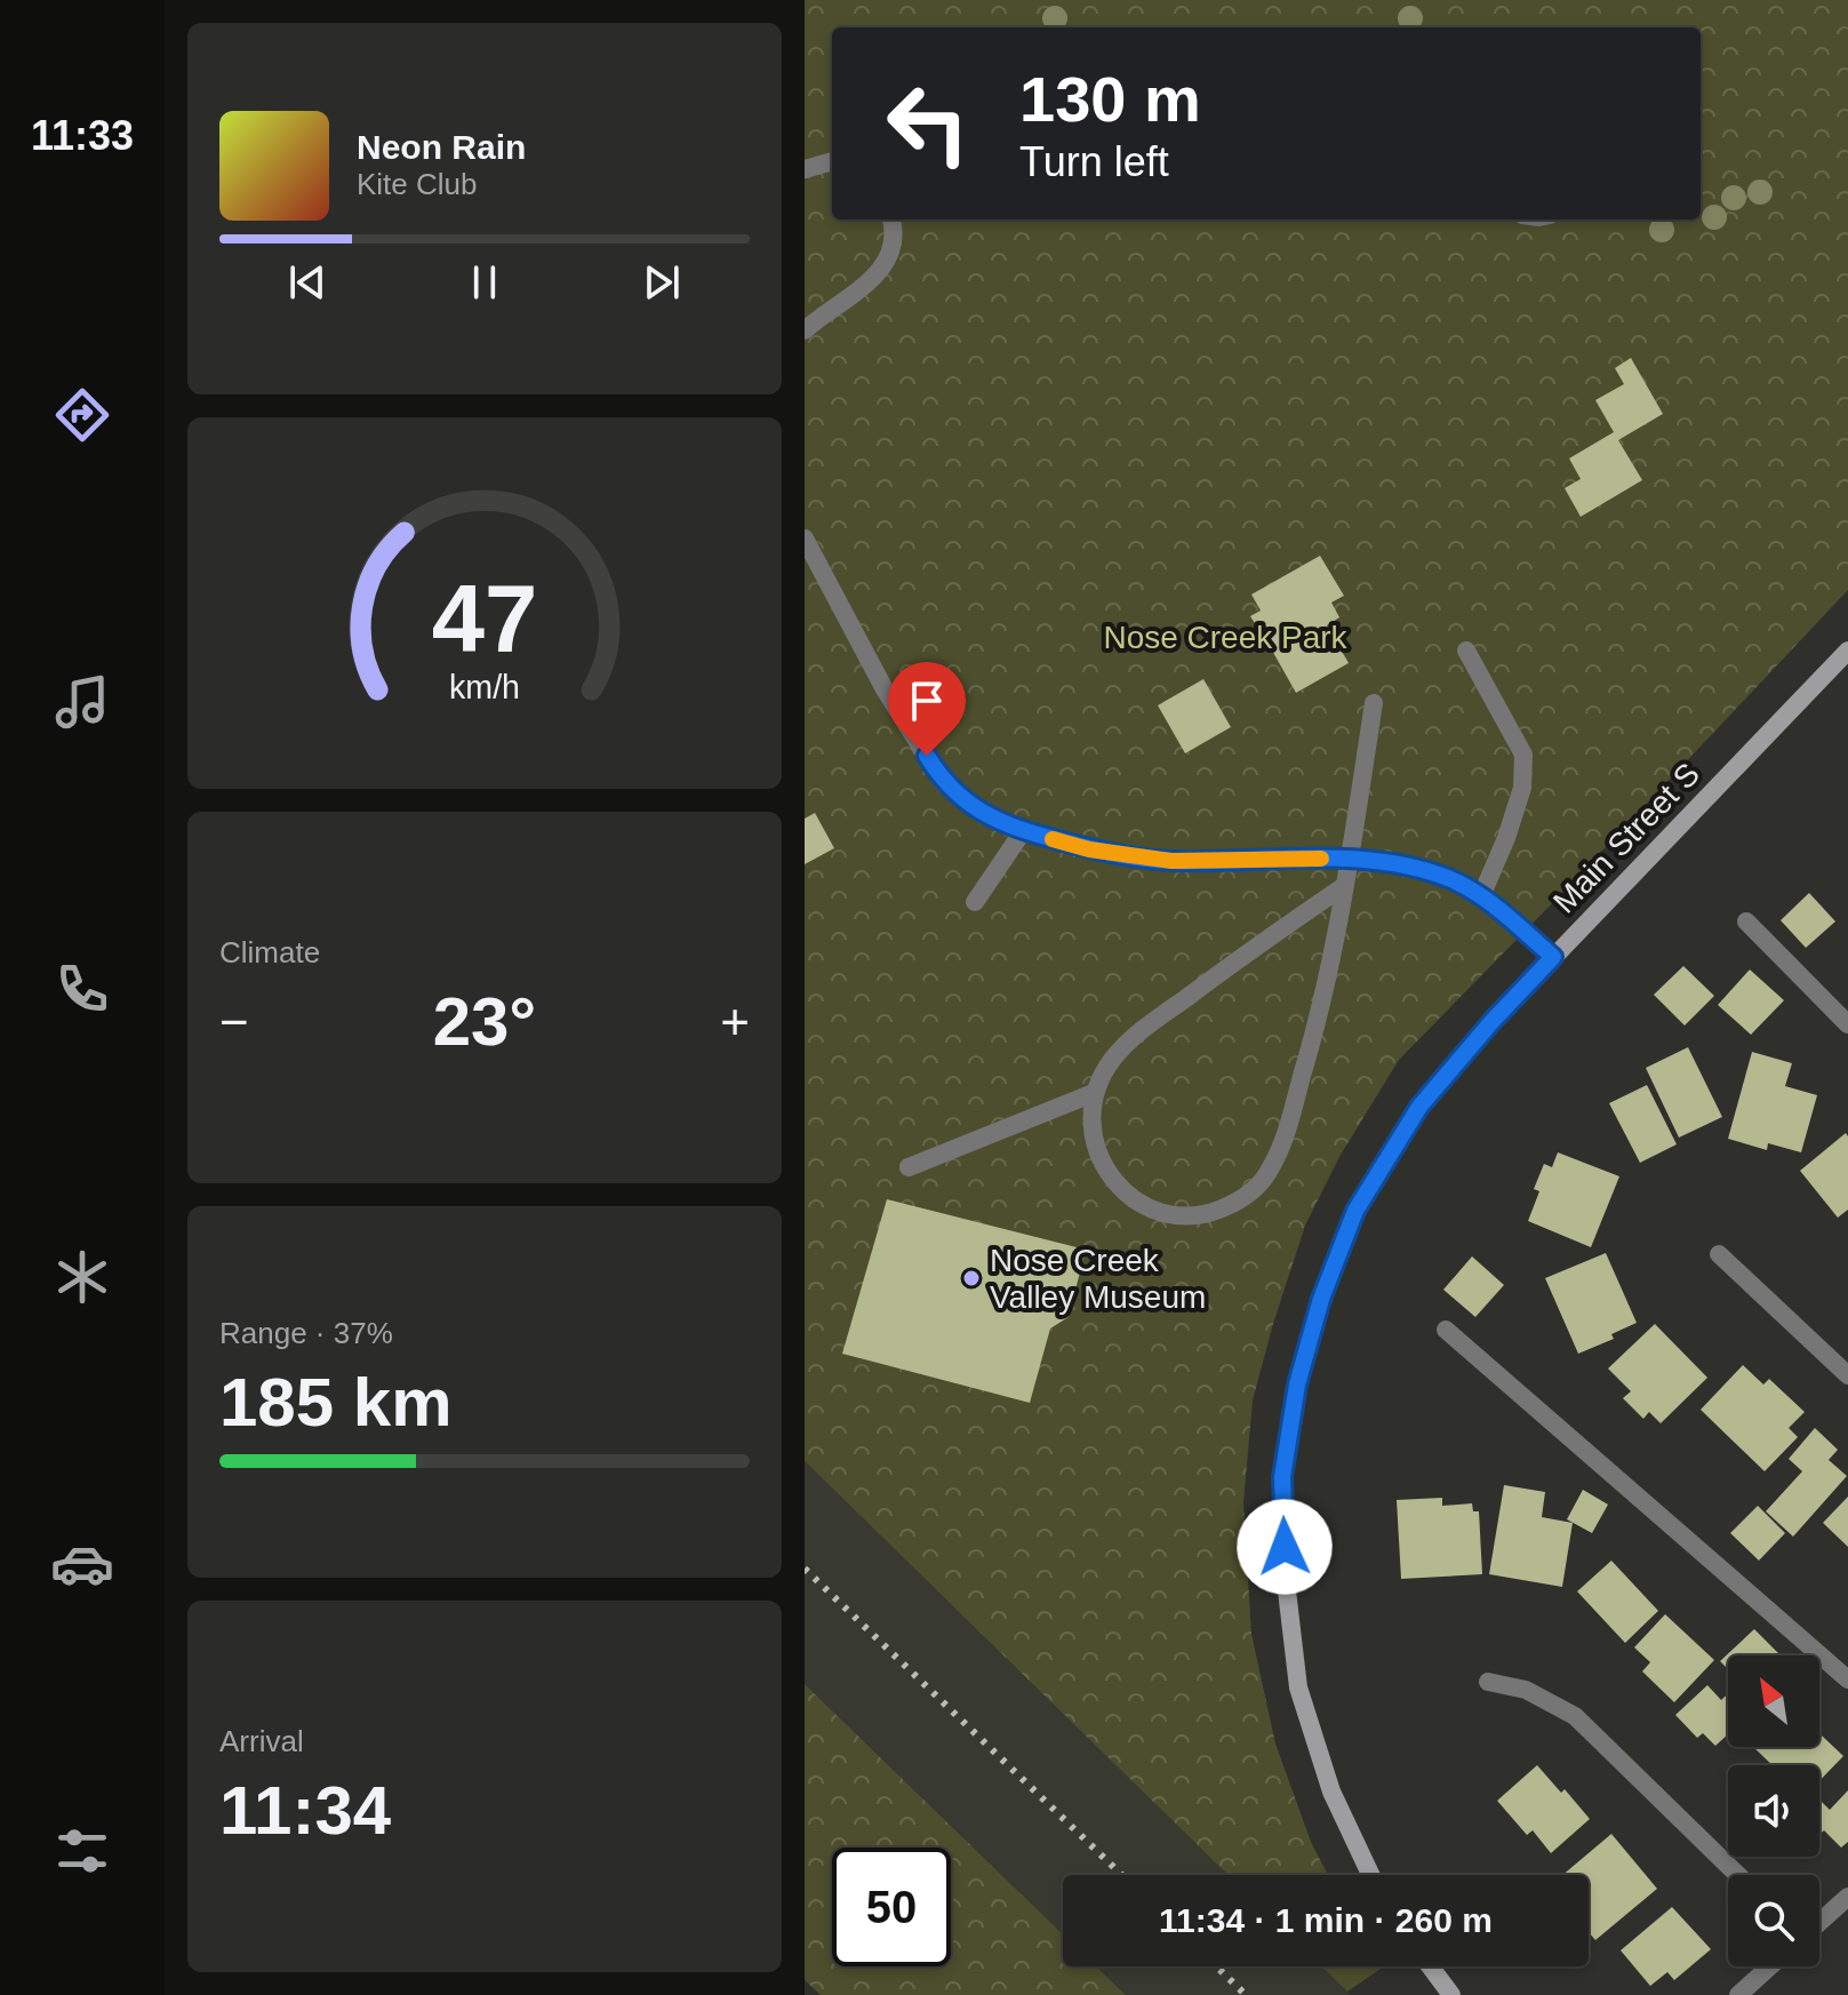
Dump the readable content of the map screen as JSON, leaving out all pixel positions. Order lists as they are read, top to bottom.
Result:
{
  "streets": {
    "main road": ["Main Street S"]
  },
  "parks": ["Nose Creek Park"],
  "places": ["Nose Creek Valley Museum"],
  "north": "top left",
  "page": {
    "tabs": "11:33",
    "turn": ["130 m", "Turn left"],
    "song": ["Neon Rain", "Kite Club"],
    "tile": [
      "Climate",
      ["Range · 37%", "185 km"],
      ["Arrival", "11:34"]
    ],
    "heat": ["−", "23°", "+"],
    "limit": "50",
    "trip": "11:34 · 1 min · 260 m",
    "gauge": ["47", "km/h"]
  }
}
